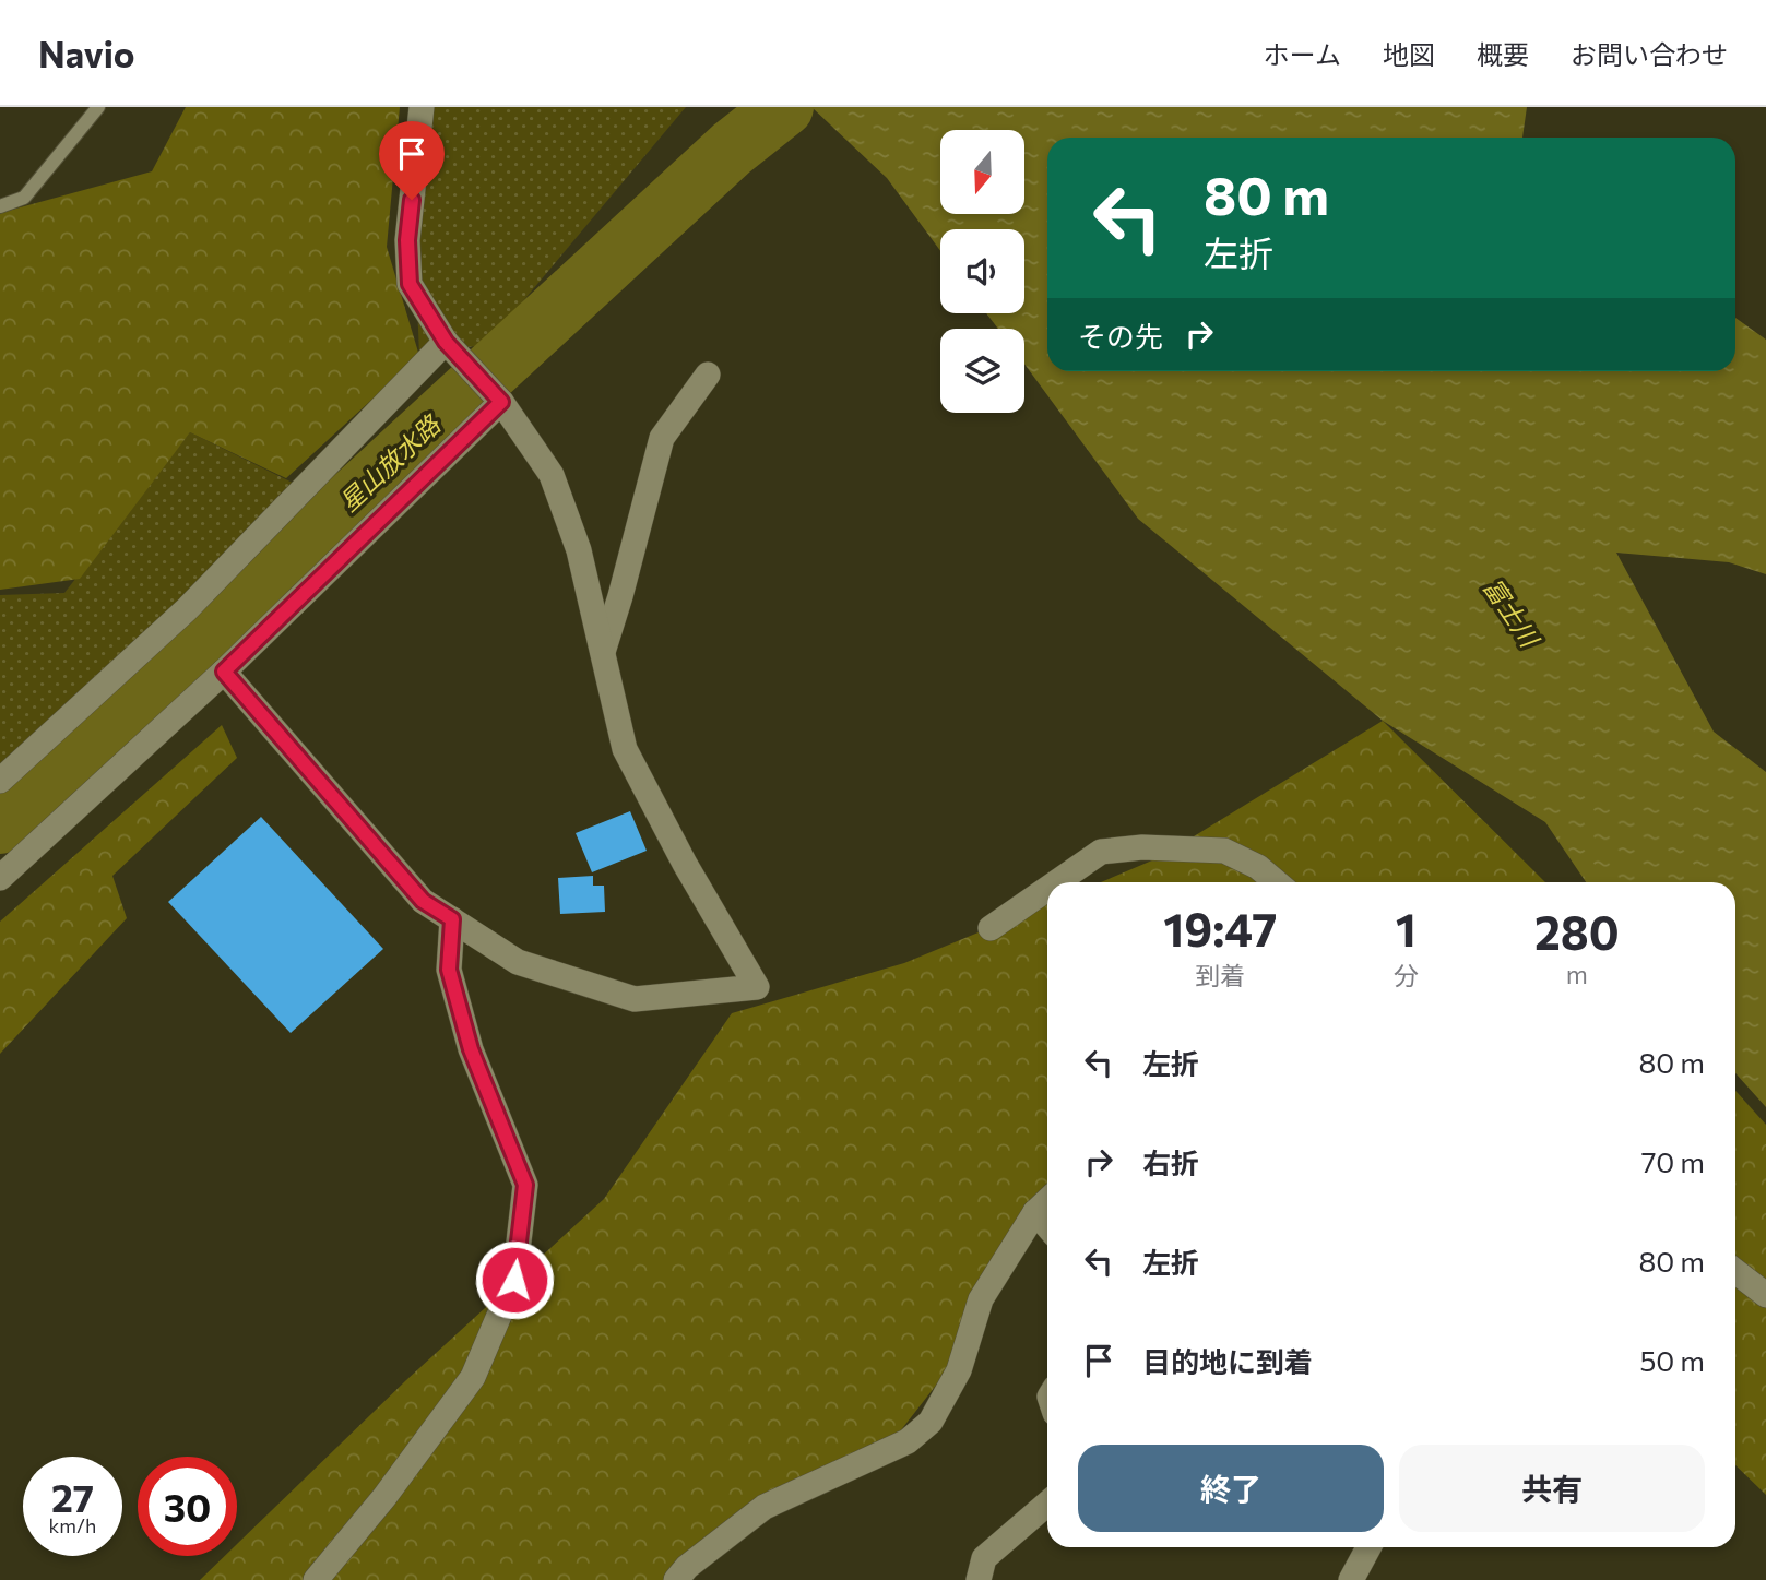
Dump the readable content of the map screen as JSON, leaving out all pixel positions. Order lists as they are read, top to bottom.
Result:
{
  "water": ["星山放水路", "富士川"],
  "north": "bottom",
  "page": {
    "header": "Navio",
    "nav": [
      "ホーム",
      "地図",
      "概要",
      "お問い合わせ"
    ],
    "turn": ["80 m", "左折"],
    "then": "その先",
    "eta": [
      "19:47",
      "到着",
      "1",
      "分",
      "280",
      "m"
    ],
    "list": [
      {
        "name": "左折",
        "value": "80 m"
      },
      {
        "name": "右折",
        "value": "70 m"
      },
      {
        "name": "左折",
        "value": "80 m"
      },
      {
        "name": "目的地に到着",
        "value": "50 m"
      }
    ],
    "buttons": ["終了", "共有"],
    "speed": "27 km/h",
    "limit": "30"
  }
}
